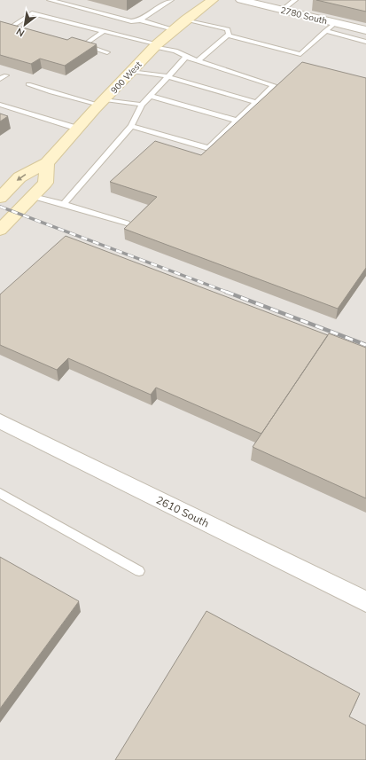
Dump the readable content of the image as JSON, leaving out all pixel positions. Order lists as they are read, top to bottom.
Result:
{
  "streets": {
    "main road": ["900 West"],
    "street": ["2780 South", "2610 South"]
  },
  "north": "bottom left"
}
